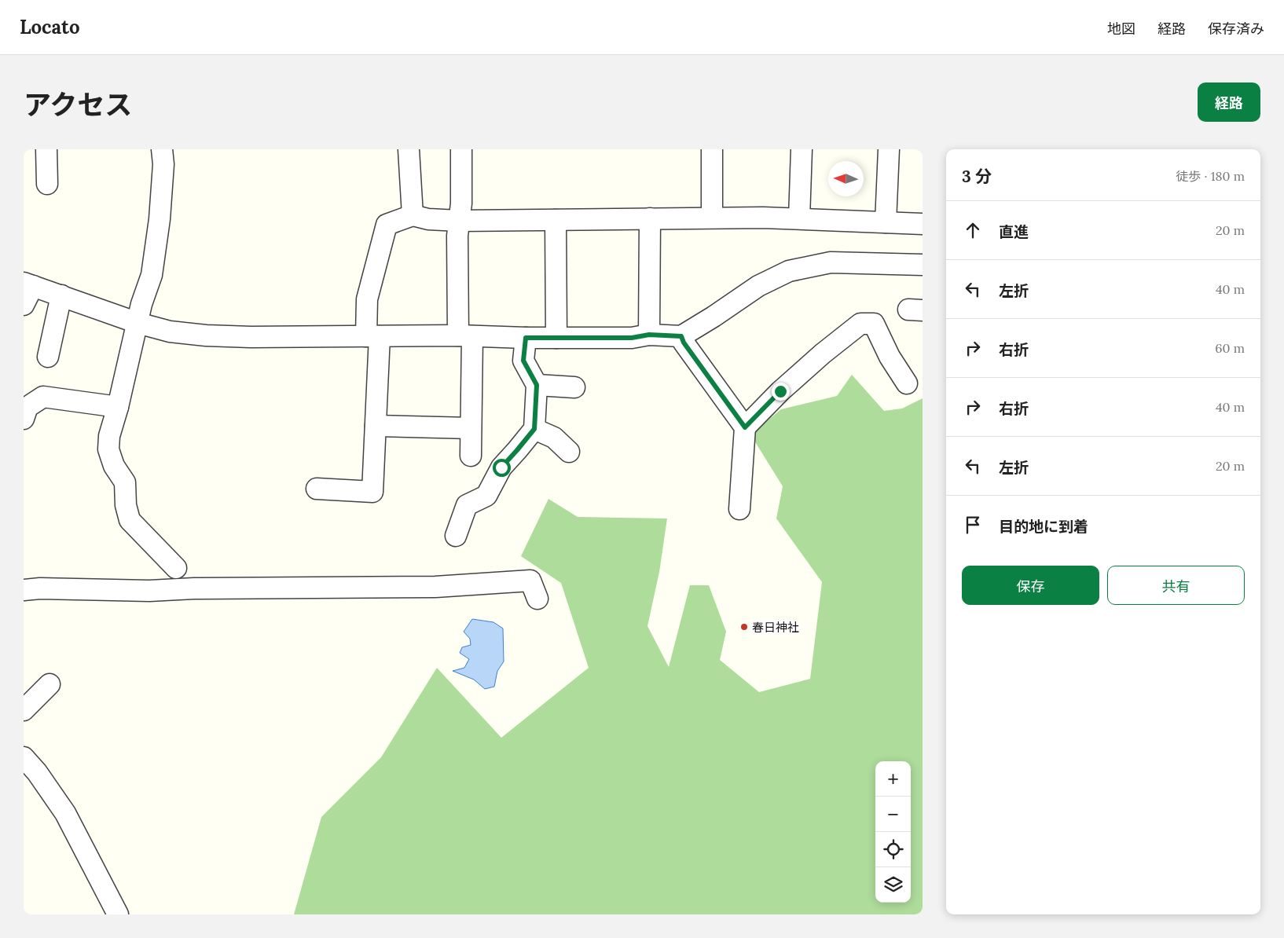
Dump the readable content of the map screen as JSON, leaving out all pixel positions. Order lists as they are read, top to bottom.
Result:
{
  "places": ["春日神社"],
  "north": "left",
  "page": {
    "header": "Locato",
    "nav": ["地図", "経路", "保存済み"],
    "title": "アクセス",
    "buttons": [
      "経路",
      ["保存", "共有"]
    ],
    "heading": ["3 分", "徒歩 · 180 m"],
    "list": [
      ["直進", "20 m"],
      ["左折", "40 m"],
      ["右折", "60 m"],
      ["右折", "40 m"],
      ["左折", "20 m"],
      "目的地に到着"
    ],
    "map_buttons": ["+", "−"]
  }
}
